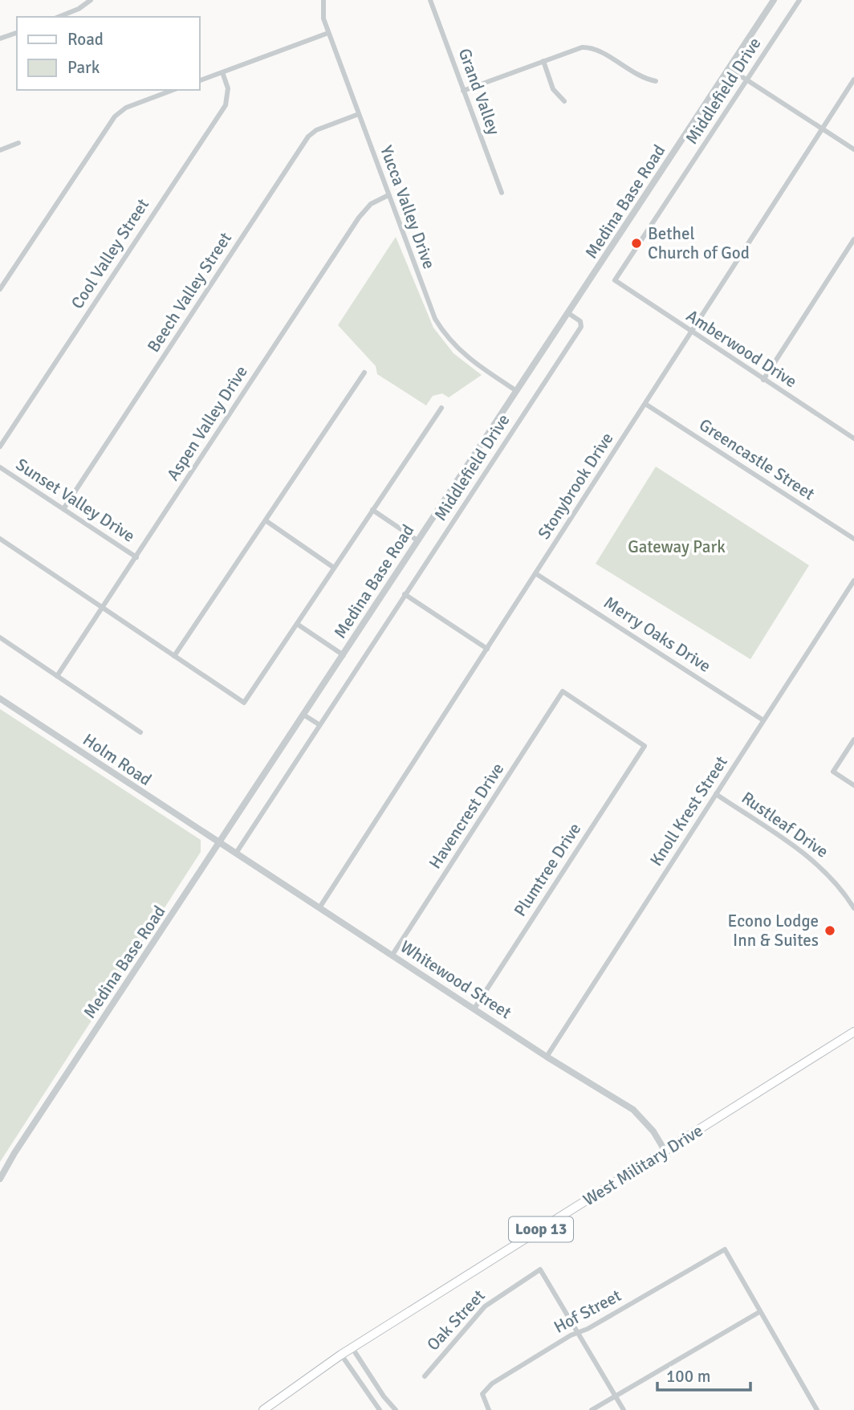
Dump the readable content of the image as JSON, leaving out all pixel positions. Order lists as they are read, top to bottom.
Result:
{
  "streets": {
    "main road": ["West Military Drive", "Loop 13"],
    "street": [
      "Middlefield Drive",
      "Grand Valley",
      "Medina Base Road",
      "Yucca Valley Drive",
      "Cool Valley Street",
      "Beech Valley Street",
      "Amberwood Drive",
      "Aspen Valley Drive",
      "Greencastle Street",
      "Stonybrook Drive",
      "Sunset Valley Drive",
      "Merry Oaks Drive",
      "Holm Road",
      "Knoll Krest Street",
      "Havencrest Drive",
      "Rustleaf Drive",
      "Plumtree Drive",
      "Whitewood Street",
      "Hof Street",
      "Oak Street"
    ]
  },
  "crossings": [
    ["Middlefield Drive", "Medina Base Road"],
    ["Middlefield Drive", "Amberwood Drive"],
    ["Middlefield Drive", "Whitewood Street"],
    ["Medina Base Road", "Yucca Valley Drive"],
    ["Medina Base Road", "Holm Road"],
    ["Medina Base Road", "Whitewood Street"],
    ["Yucca Valley Drive", "Beech Valley Street"],
    ["Yucca Valley Drive", "Aspen Valley Drive"],
    ["Beech Valley Street", "Sunset Valley Drive"],
    ["Amberwood Drive", "Stonybrook Drive"],
    ["Aspen Valley Drive", "Sunset Valley Drive"],
    ["Greencastle Street", "Stonybrook Drive"],
    ["Stonybrook Drive", "Merry Oaks Drive"],
    ["Stonybrook Drive", "Whitewood Street"],
    ["Merry Oaks Drive", "Knoll Krest Street"],
    ["Holm Road", "Whitewood Street"],
    ["Knoll Krest Street", "Rustleaf Drive"],
    ["Knoll Krest Street", "Whitewood Street"],
    ["Havencrest Drive", "Plumtree Drive"],
    ["Havencrest Drive", "Whitewood Street"],
    ["Plumtree Drive", "Whitewood Street"],
    ["Whitewood Street", "West Military Drive"],
    ["Hof Street", "Oak Street"]
  ],
  "parks": ["Gateway Park"],
  "places": ["Bethel Church of God", "Econo Lodge Inn & Suites"],
  "legend": ["Road", "Park"],
  "scale_bar": "100 m"
}
